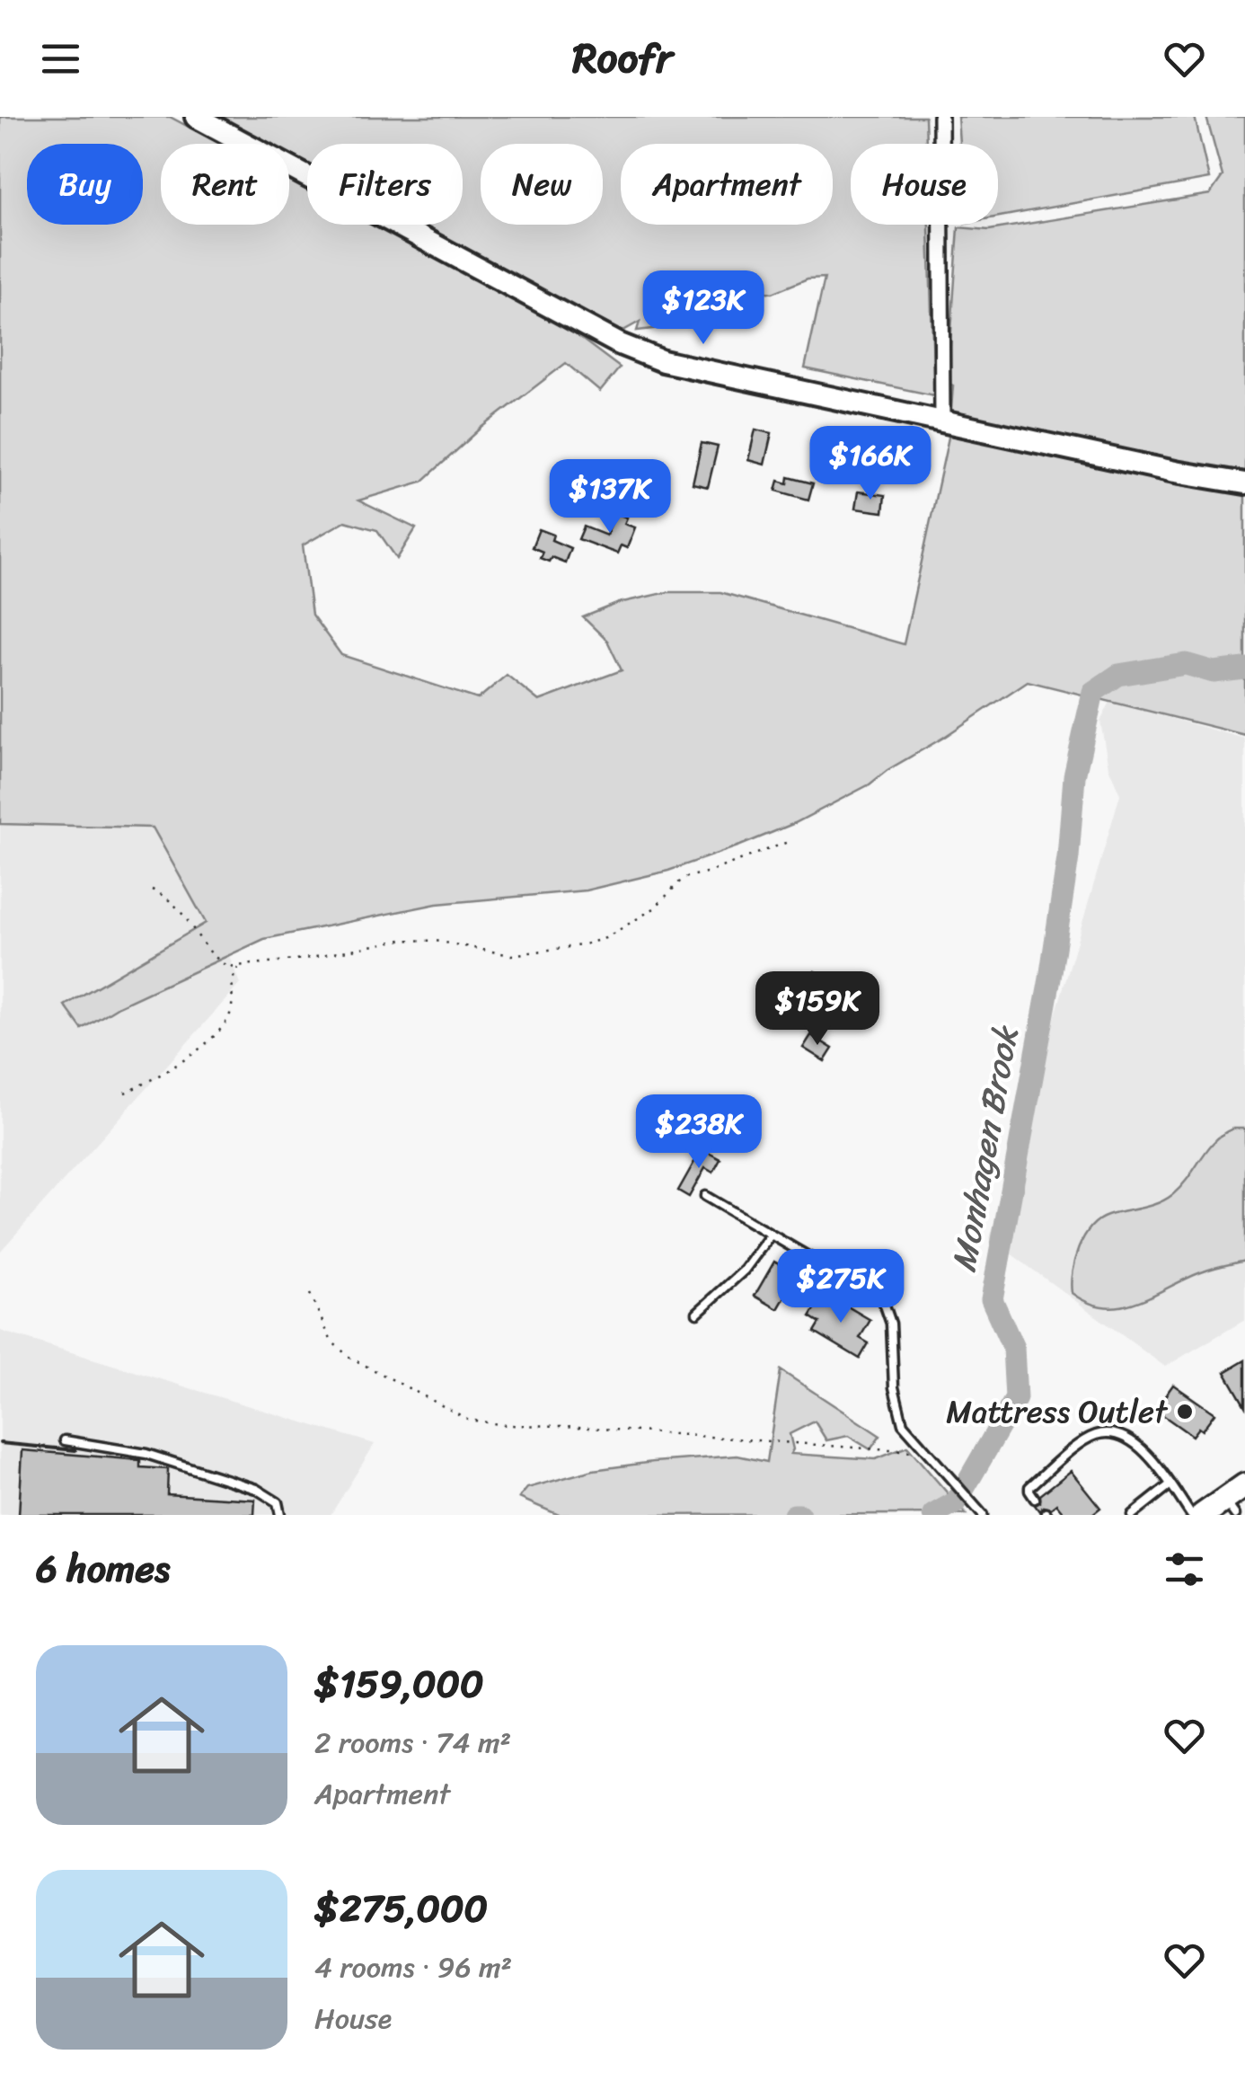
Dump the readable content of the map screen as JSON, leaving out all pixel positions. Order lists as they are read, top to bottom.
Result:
{
  "water": ["Monhagen Brook"],
  "places": ["Mattress Outlet"],
  "page": {
    "header": "Roofr",
    "chip": [
      "Buy",
      "Rent",
      "Filters",
      "New",
      "Apartment",
      "House"
    ],
    "price": [
      "$123K",
      "$166K",
      "$137K",
      "$159K",
      "$238K",
      "$275K"
    ],
    "heading": "6 homes",
    "list": [
      {
        "name": "$159,000",
        "note": "2 rooms · 74 m² · Apartment"
      },
      {
        "name": "$275,000",
        "note": "4 rooms · 96 m² · House"
      }
    ]
  }
}
